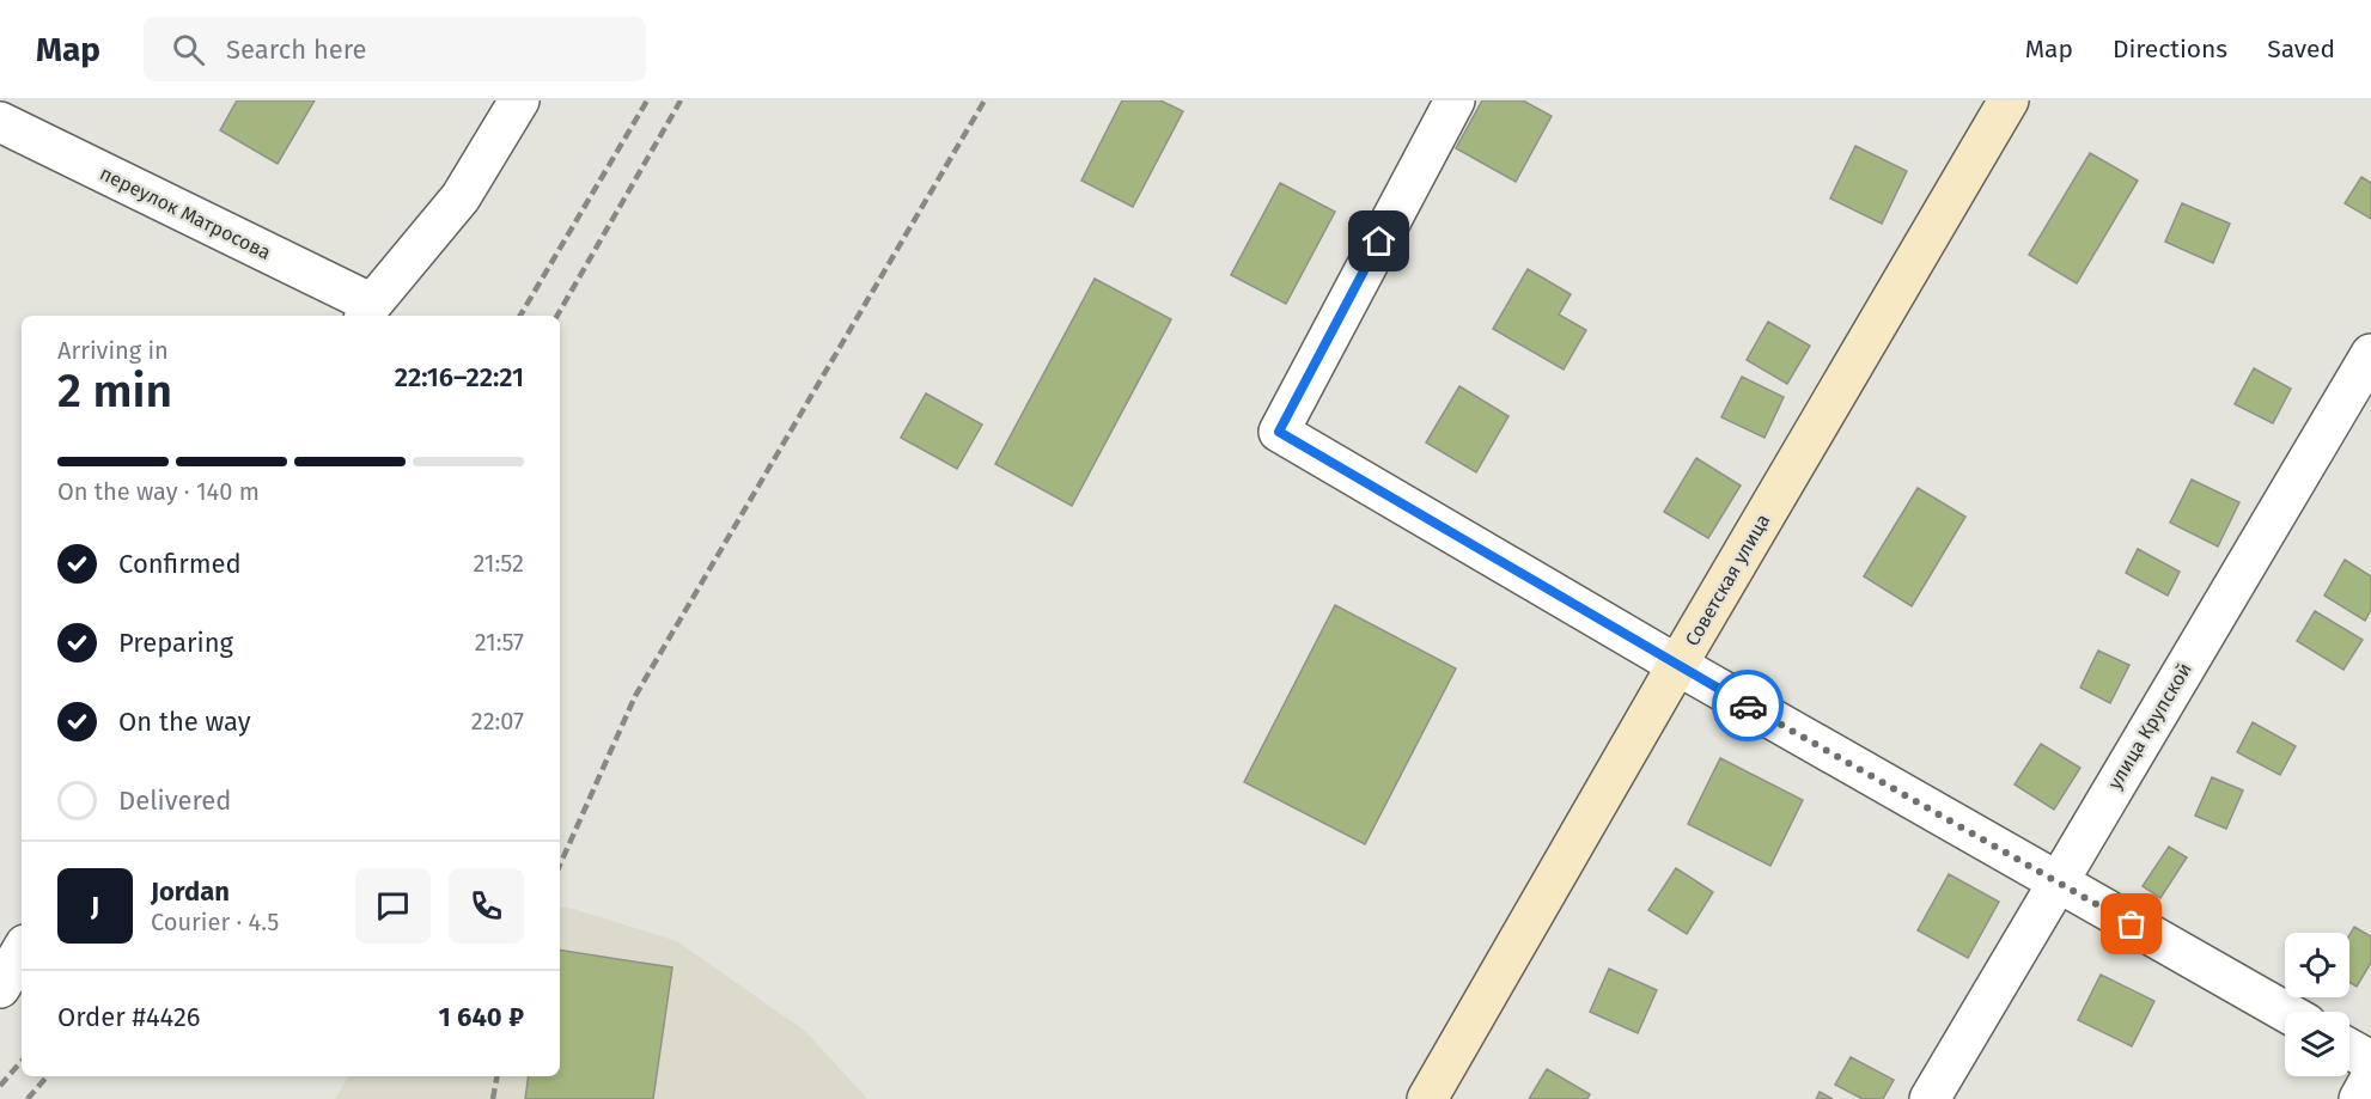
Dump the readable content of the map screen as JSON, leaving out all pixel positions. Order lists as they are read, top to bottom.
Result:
{
  "streets": {
    "main road": ["Советская улица"],
    "street": ["переулок Матросова", "улица Крупской"]
  },
  "page": {
    "header": "Map",
    "search": "Search here",
    "nav": ["Map", "Directions", "Saved"],
    "heading": ["2 min", "Arriving in", "22:16–22:21"],
    "panel": [
      "Jordan",
      "Courier · 4.5",
      "Order #4426",
      "1 640 ₽"
    ],
    "bar": "On the way · 140 m",
    "list": [
      ["Confirmed", "21:52"],
      ["Preparing", "21:57"],
      ["On the way", "22:07"],
      "Delivered"
    ],
    "round": "J"
  }
}
